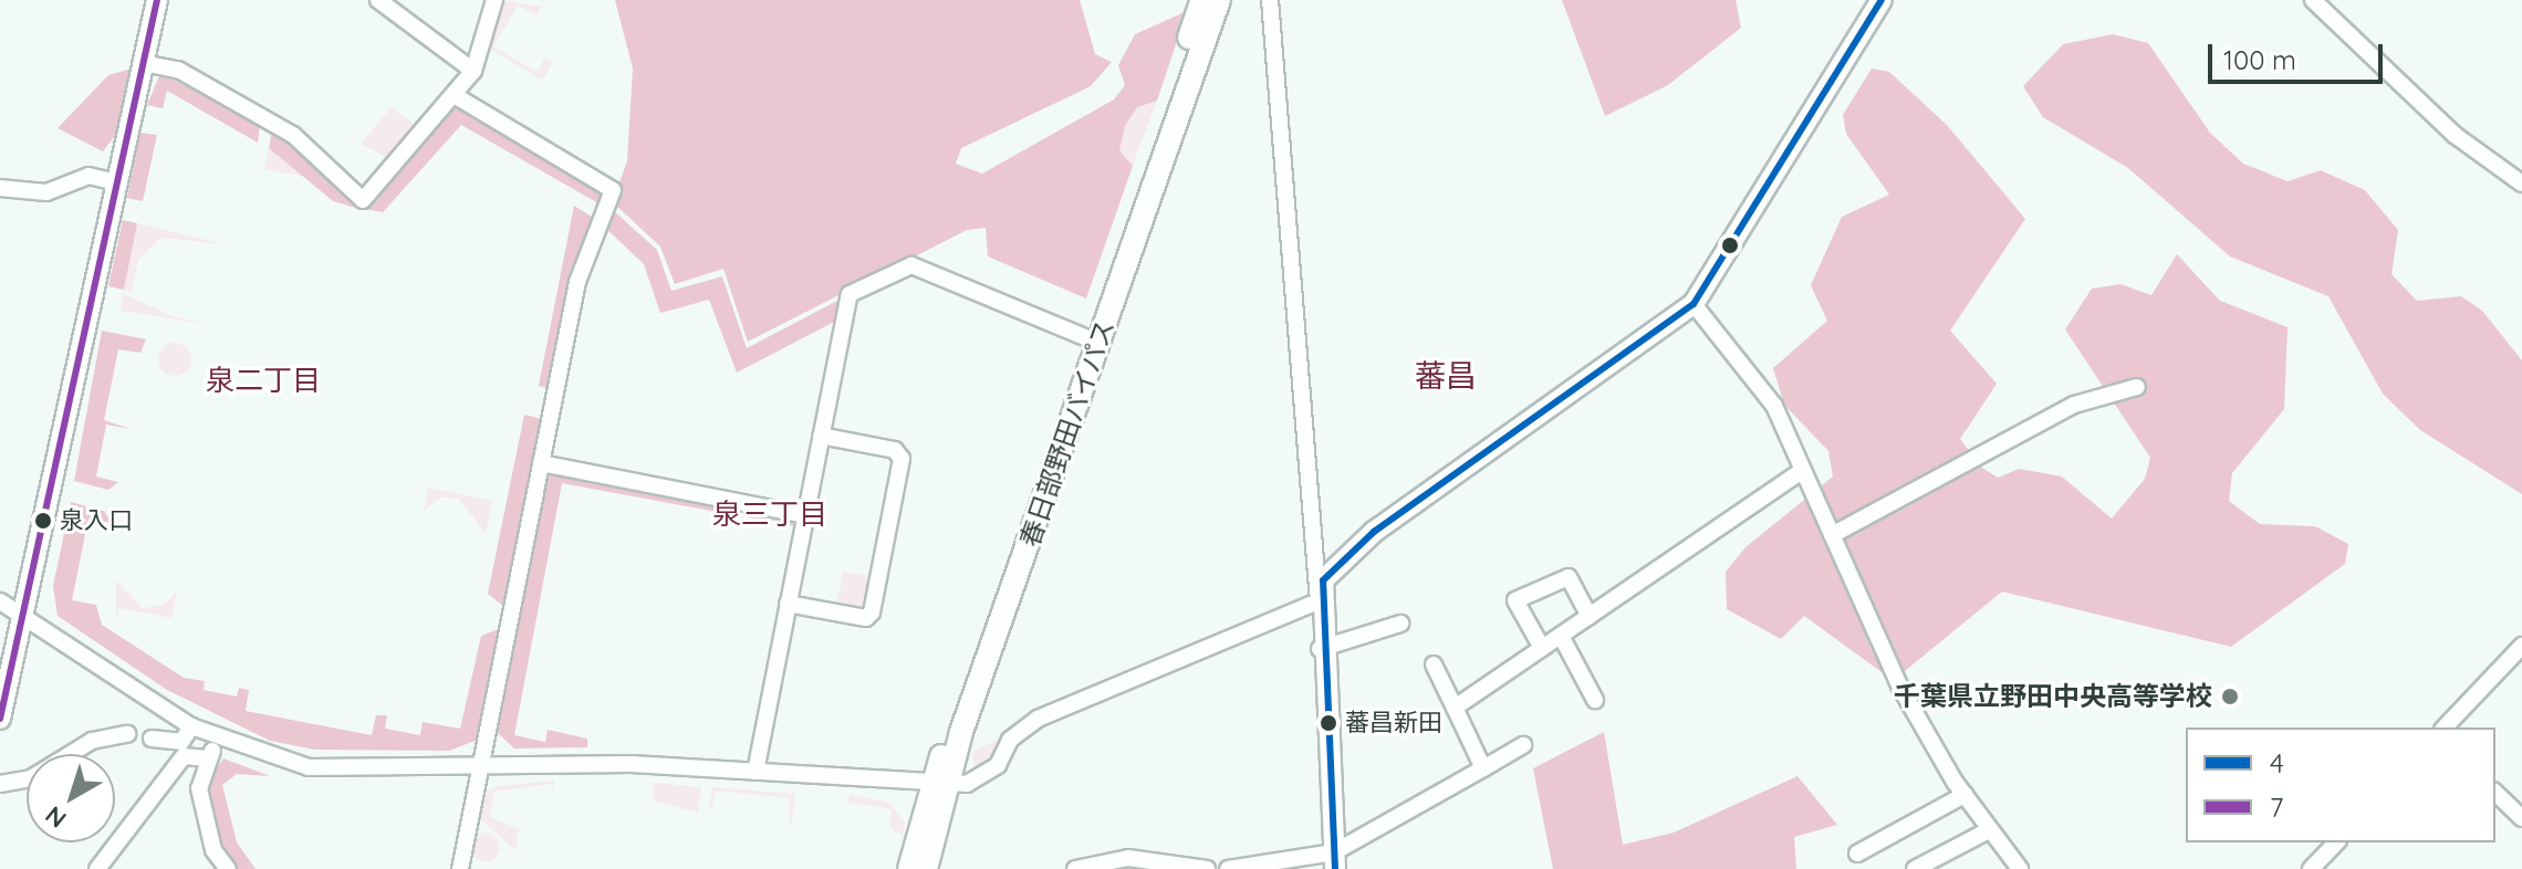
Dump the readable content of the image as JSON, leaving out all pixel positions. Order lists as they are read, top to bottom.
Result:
{
  "streets": {
    "highway": ["春日部野田バイパス"]
  },
  "districts": ["蕃昌", "泉二丁目", "泉三丁目"],
  "places": ["泉入口", "千葉県立野田中央高等学校", "蕃昌新田"],
  "lines": ["transit line 4", "transit line 7"],
  "legend": ["4", "7"],
  "scale_bar": "100 m",
  "north": "bottom left"
}
